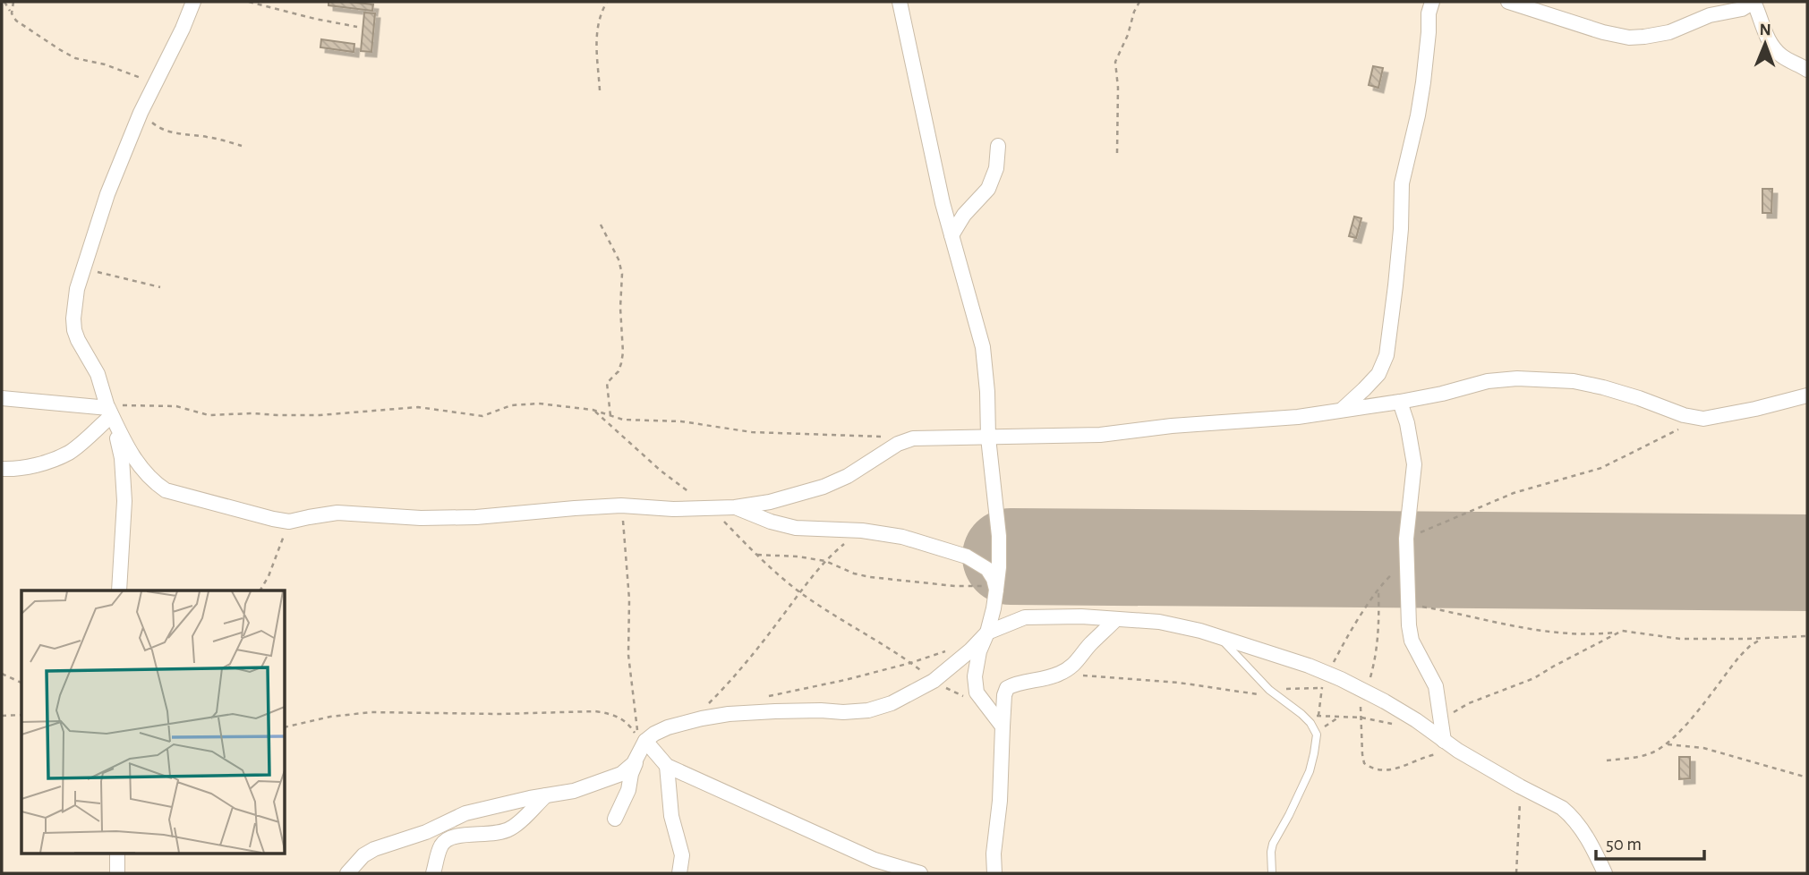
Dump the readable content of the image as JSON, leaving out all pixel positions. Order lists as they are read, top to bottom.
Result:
{
  "scale_bar": "50 m",
  "north": "top"
}
